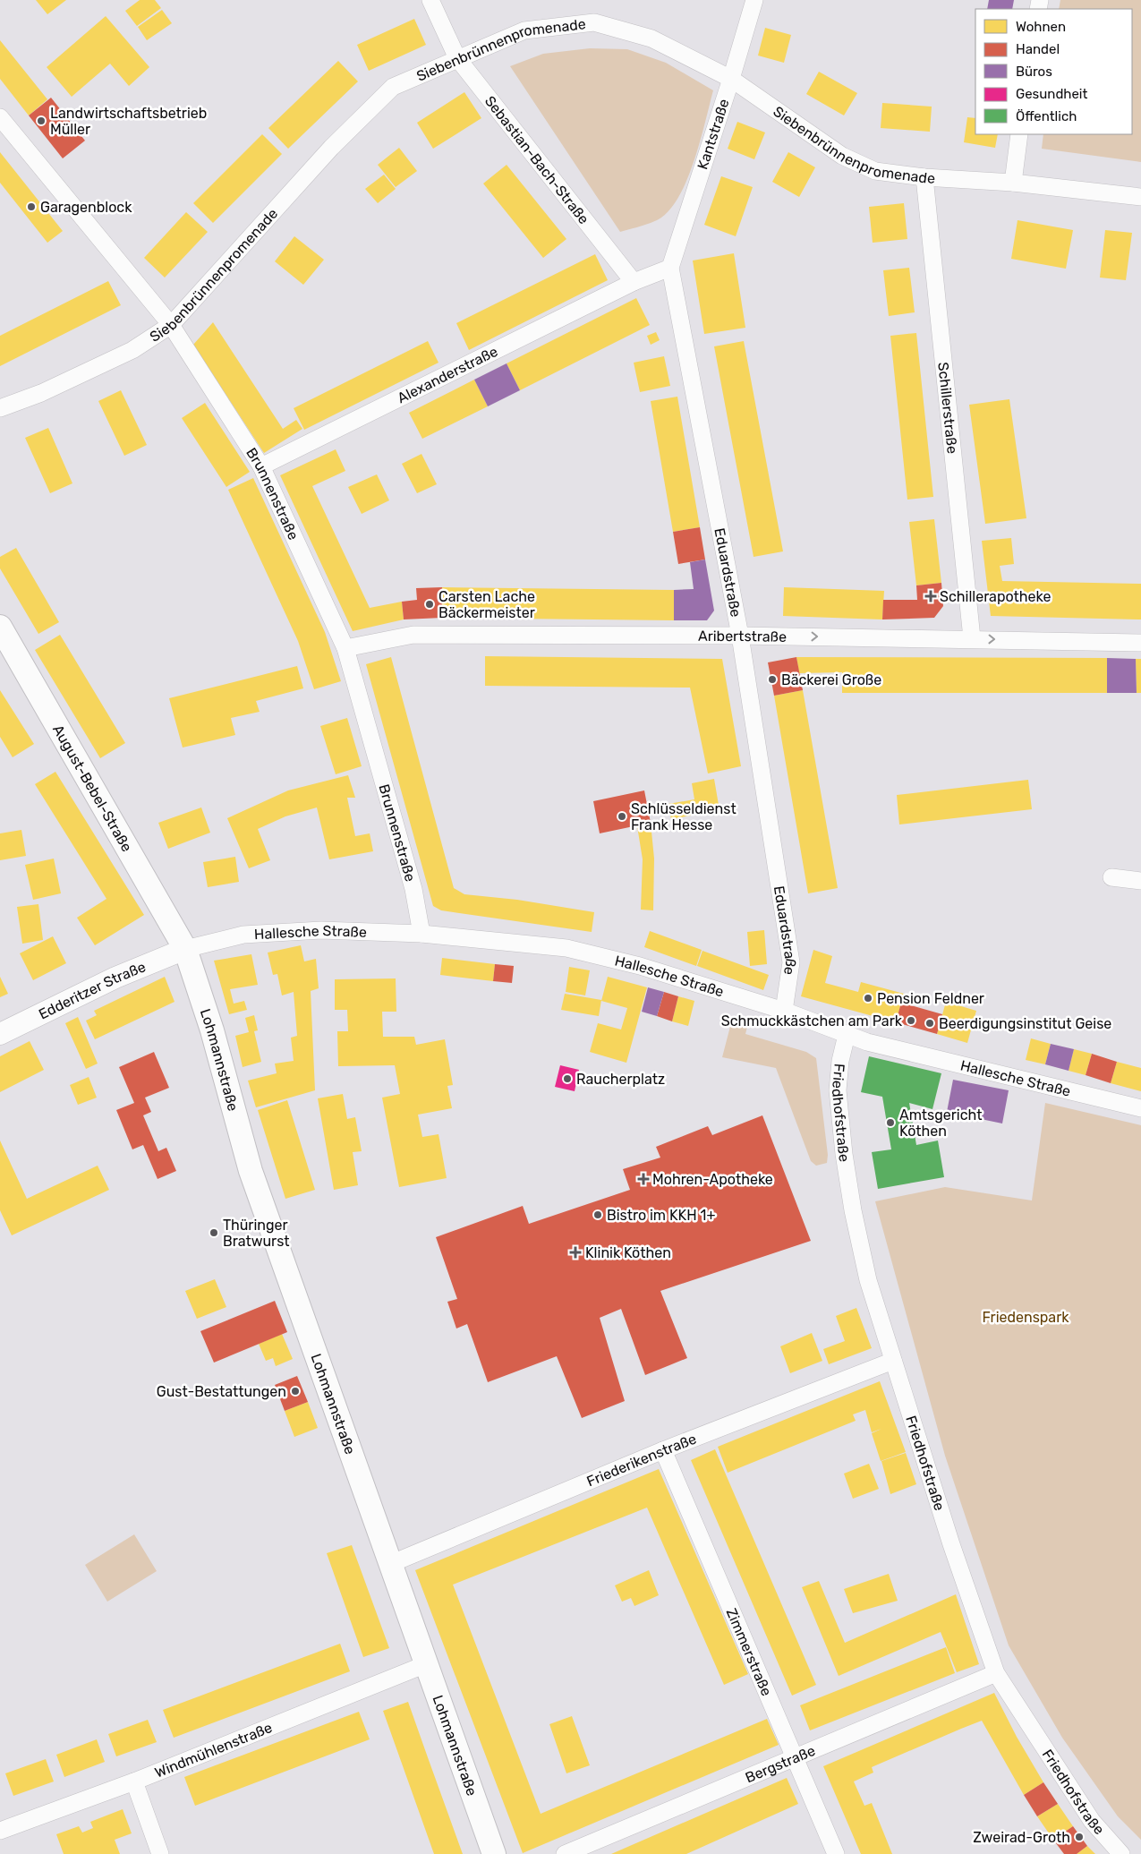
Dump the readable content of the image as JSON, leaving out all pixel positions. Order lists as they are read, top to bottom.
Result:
{
  "streets": {
    "main road": ["August-Bebel-Straße", "Lohmannstraße"],
    "street": [
      "Siebenbrünnenpromenade",
      "Kantstraße",
      "Sebastian-Bach-Straße",
      "Alexanderstraße",
      "Schillerstraße",
      "Brunnenstraße",
      "Eduardstraße",
      "Aribertstraße",
      "Hallesche Straße",
      "Edderitzer Straße",
      "Friedhofstraße",
      "Friederikenstraße",
      "Zimmerstraße",
      "Windmühlenstraße",
      "Bergstraße"
    ]
  },
  "crossings": [
    ["Siebenbrünnenpromenade", "Kantstraße"],
    ["Siebenbrünnenpromenade", "Sebastian-Bach-Straße"],
    ["Siebenbrünnenpromenade", "Schillerstraße"],
    ["Siebenbrünnenpromenade", "Brunnenstraße"],
    ["Kantstraße", "Eduardstraße"],
    ["Sebastian-Bach-Straße", "Alexanderstraße"],
    ["Alexanderstraße", "Brunnenstraße"],
    ["Schillerstraße", "Aribertstraße"],
    ["Brunnenstraße", "Aribertstraße"],
    ["Brunnenstraße", "Hallesche Straße"],
    ["Eduardstraße", "Aribertstraße"],
    ["Eduardstraße", "Hallesche Straße"],
    ["August-Bebel-Straße", "Hallesche Straße"],
    ["August-Bebel-Straße", "Edderitzer Straße"],
    ["August-Bebel-Straße", "Lohmannstraße"],
    ["Hallesche Straße", "Edderitzer Straße"],
    ["Hallesche Straße", "Lohmannstraße"],
    ["Hallesche Straße", "Friedhofstraße"],
    ["Edderitzer Straße", "Lohmannstraße"],
    ["Lohmannstraße", "Friederikenstraße"],
    ["Lohmannstraße", "Windmühlenstraße"],
    ["Friedhofstraße", "Friederikenstraße"],
    ["Friedhofstraße", "Bergstraße"],
    ["Friederikenstraße", "Zimmerstraße"],
    ["Zimmerstraße", "Bergstraße"]
  ],
  "one_way": ["Aribertstraße"],
  "parks": ["Friedenspark"],
  "places": {
    "other": [
      "Landwirtschaftsbetrieb Müller",
      "Garagenblock",
      "Carsten Lache Bäckermeister",
      "Bäckerei Große",
      "Schlüsseldienst Frank Hesse",
      "Pension Feldner",
      "Schmuckkästchen am Park",
      "Beerdigungsinstitut Geise",
      "Raucherplatz",
      "Amtsgericht Köthen",
      "Bistro im KKH 1+",
      "Thüringer Bratwurst",
      "Gust-Bestattungen",
      "Zweirad-Groth"
    ],
    "health": ["Schillerapotheke", "Mohren-Apotheke", "Klinik Köthen"]
  },
  "legend": [
    "Wohnen",
    "Handel",
    "Büros",
    "Gesundheit",
    "Öffentlich"
  ]
}
